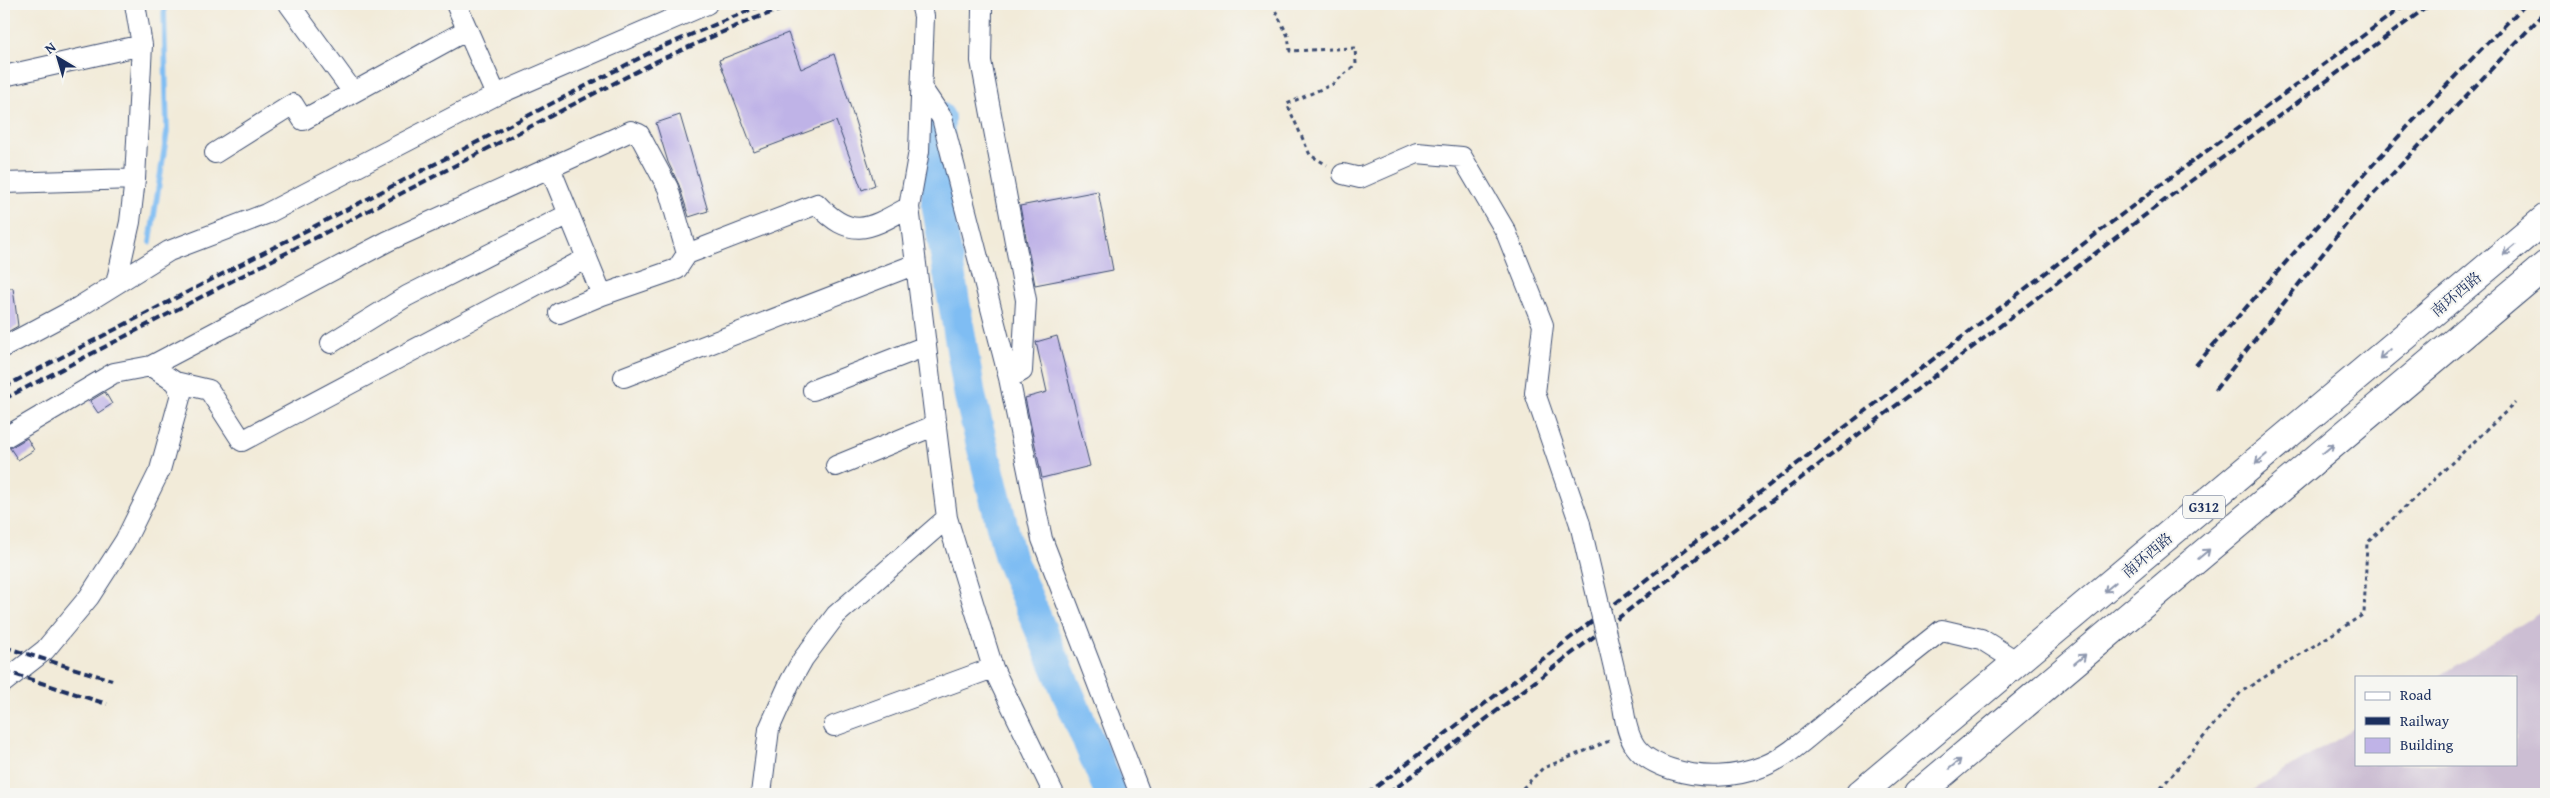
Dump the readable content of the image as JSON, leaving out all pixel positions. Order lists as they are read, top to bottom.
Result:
{
  "streets": {
    "highway": ["南环西路", "G312"]
  },
  "legend": ["Road", "Railway", "Building"],
  "north": "top left"
}
